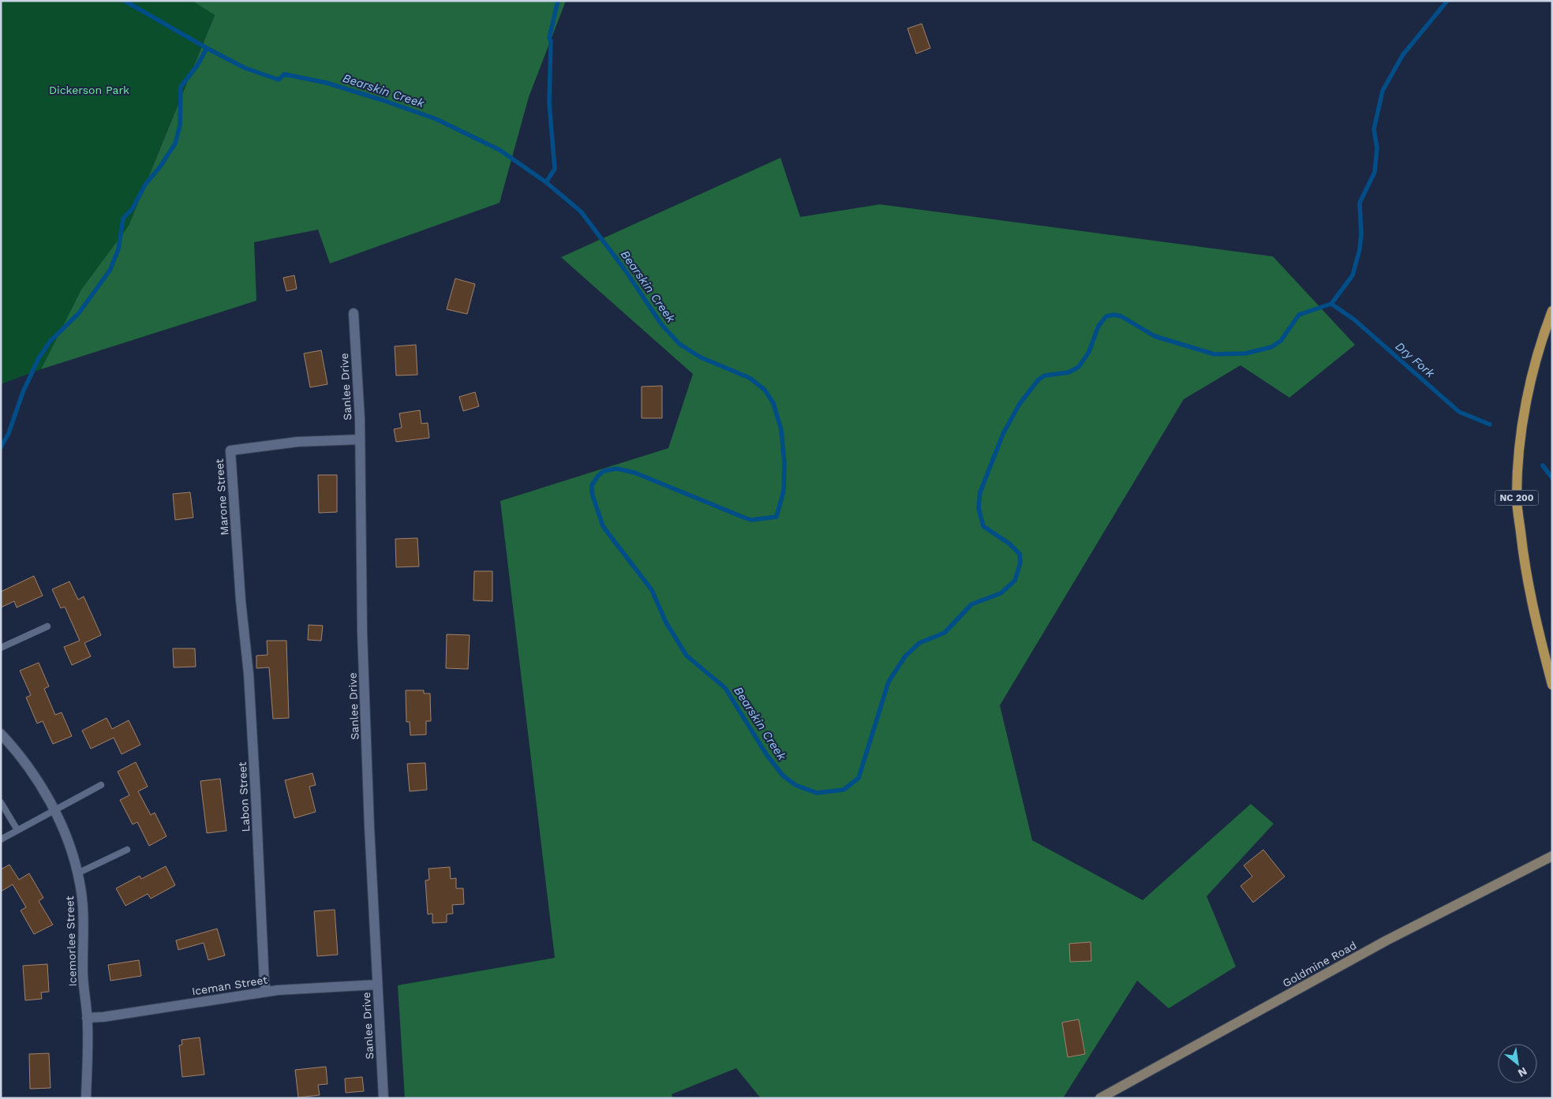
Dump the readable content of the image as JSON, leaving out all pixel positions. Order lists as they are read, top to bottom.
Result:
{
  "streets": {
    "main road": ["NC 200", "Goldmine Road"],
    "street": [
      "Sanlee Drive",
      "Marone Street",
      "Labon Street",
      "Icemorlee Street",
      "Iceman Street"
    ]
  },
  "crossings": [
    ["Sanlee Drive", "Marone Street"],
    ["Sanlee Drive", "Iceman Street"],
    ["Marone Street", "Labon Street"],
    ["Labon Street", "Iceman Street"],
    ["Icemorlee Street", "Iceman Street"]
  ],
  "water": ["Bearskin Creek", "Dry Fork"],
  "parks": ["Dickerson Park"],
  "north": "bottom right"
}
